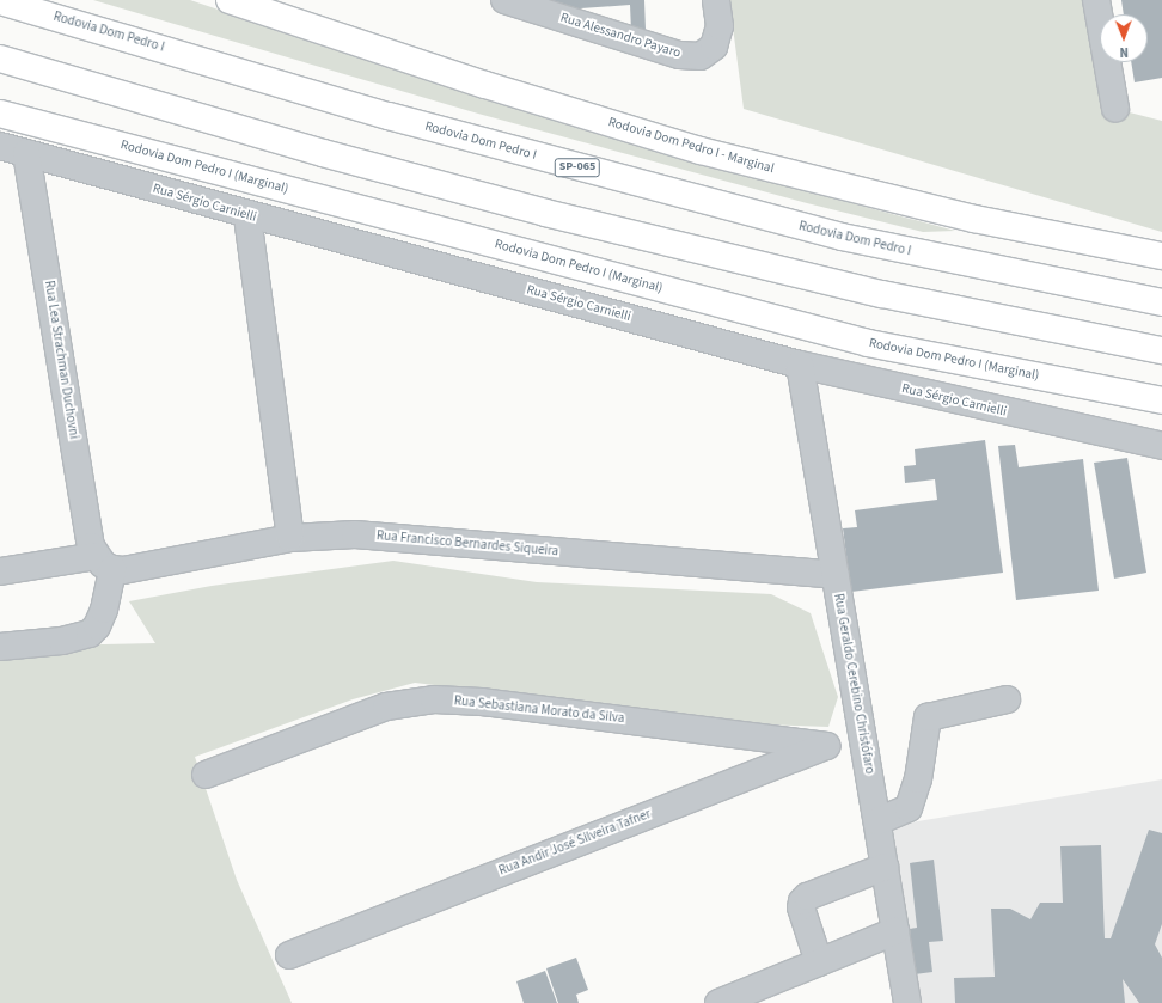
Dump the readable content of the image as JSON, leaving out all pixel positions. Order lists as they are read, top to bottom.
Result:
{
  "streets": {
    "highway": [
      "Rodovia Dom Pedro I",
      "Rodovia Dom Pedro I - Marginal",
      "Rodovia Dom Pedro I (Marginal)",
      "SP-065"
    ],
    "street": [
      "Rua Alessandro Payaro",
      "Rua Sérgio Carnielli",
      "Rua Lea Strachman Duchovni",
      "Rua Francisco Bernardes Siqueira",
      "Rua Geraldo Cerebino Christófaro",
      "Rua Sebastiana Morato da Silva",
      "Rua Andir José Silveira Tafner"
    ]
  },
  "crossings": [
    ["Rua Sérgio Carnielli", "Rua Lea Strachman Duchovni"],
    ["Rua Sérgio Carnielli", "Rua Geraldo Cerebino Christófaro"],
    ["Rua Lea Strachman Duchovni", "Rua Francisco Bernardes Siqueira"],
    ["Rua Francisco Bernardes Siqueira", "Rua Geraldo Cerebino Christófaro"],
    ["Rua Geraldo Cerebino Christófaro", "Rua Andir José Silveira Tafner"],
    ["Rua Sebastiana Morato da Silva", "Rua Andir José Silveira Tafner"]
  ],
  "north": "bottom"
}
